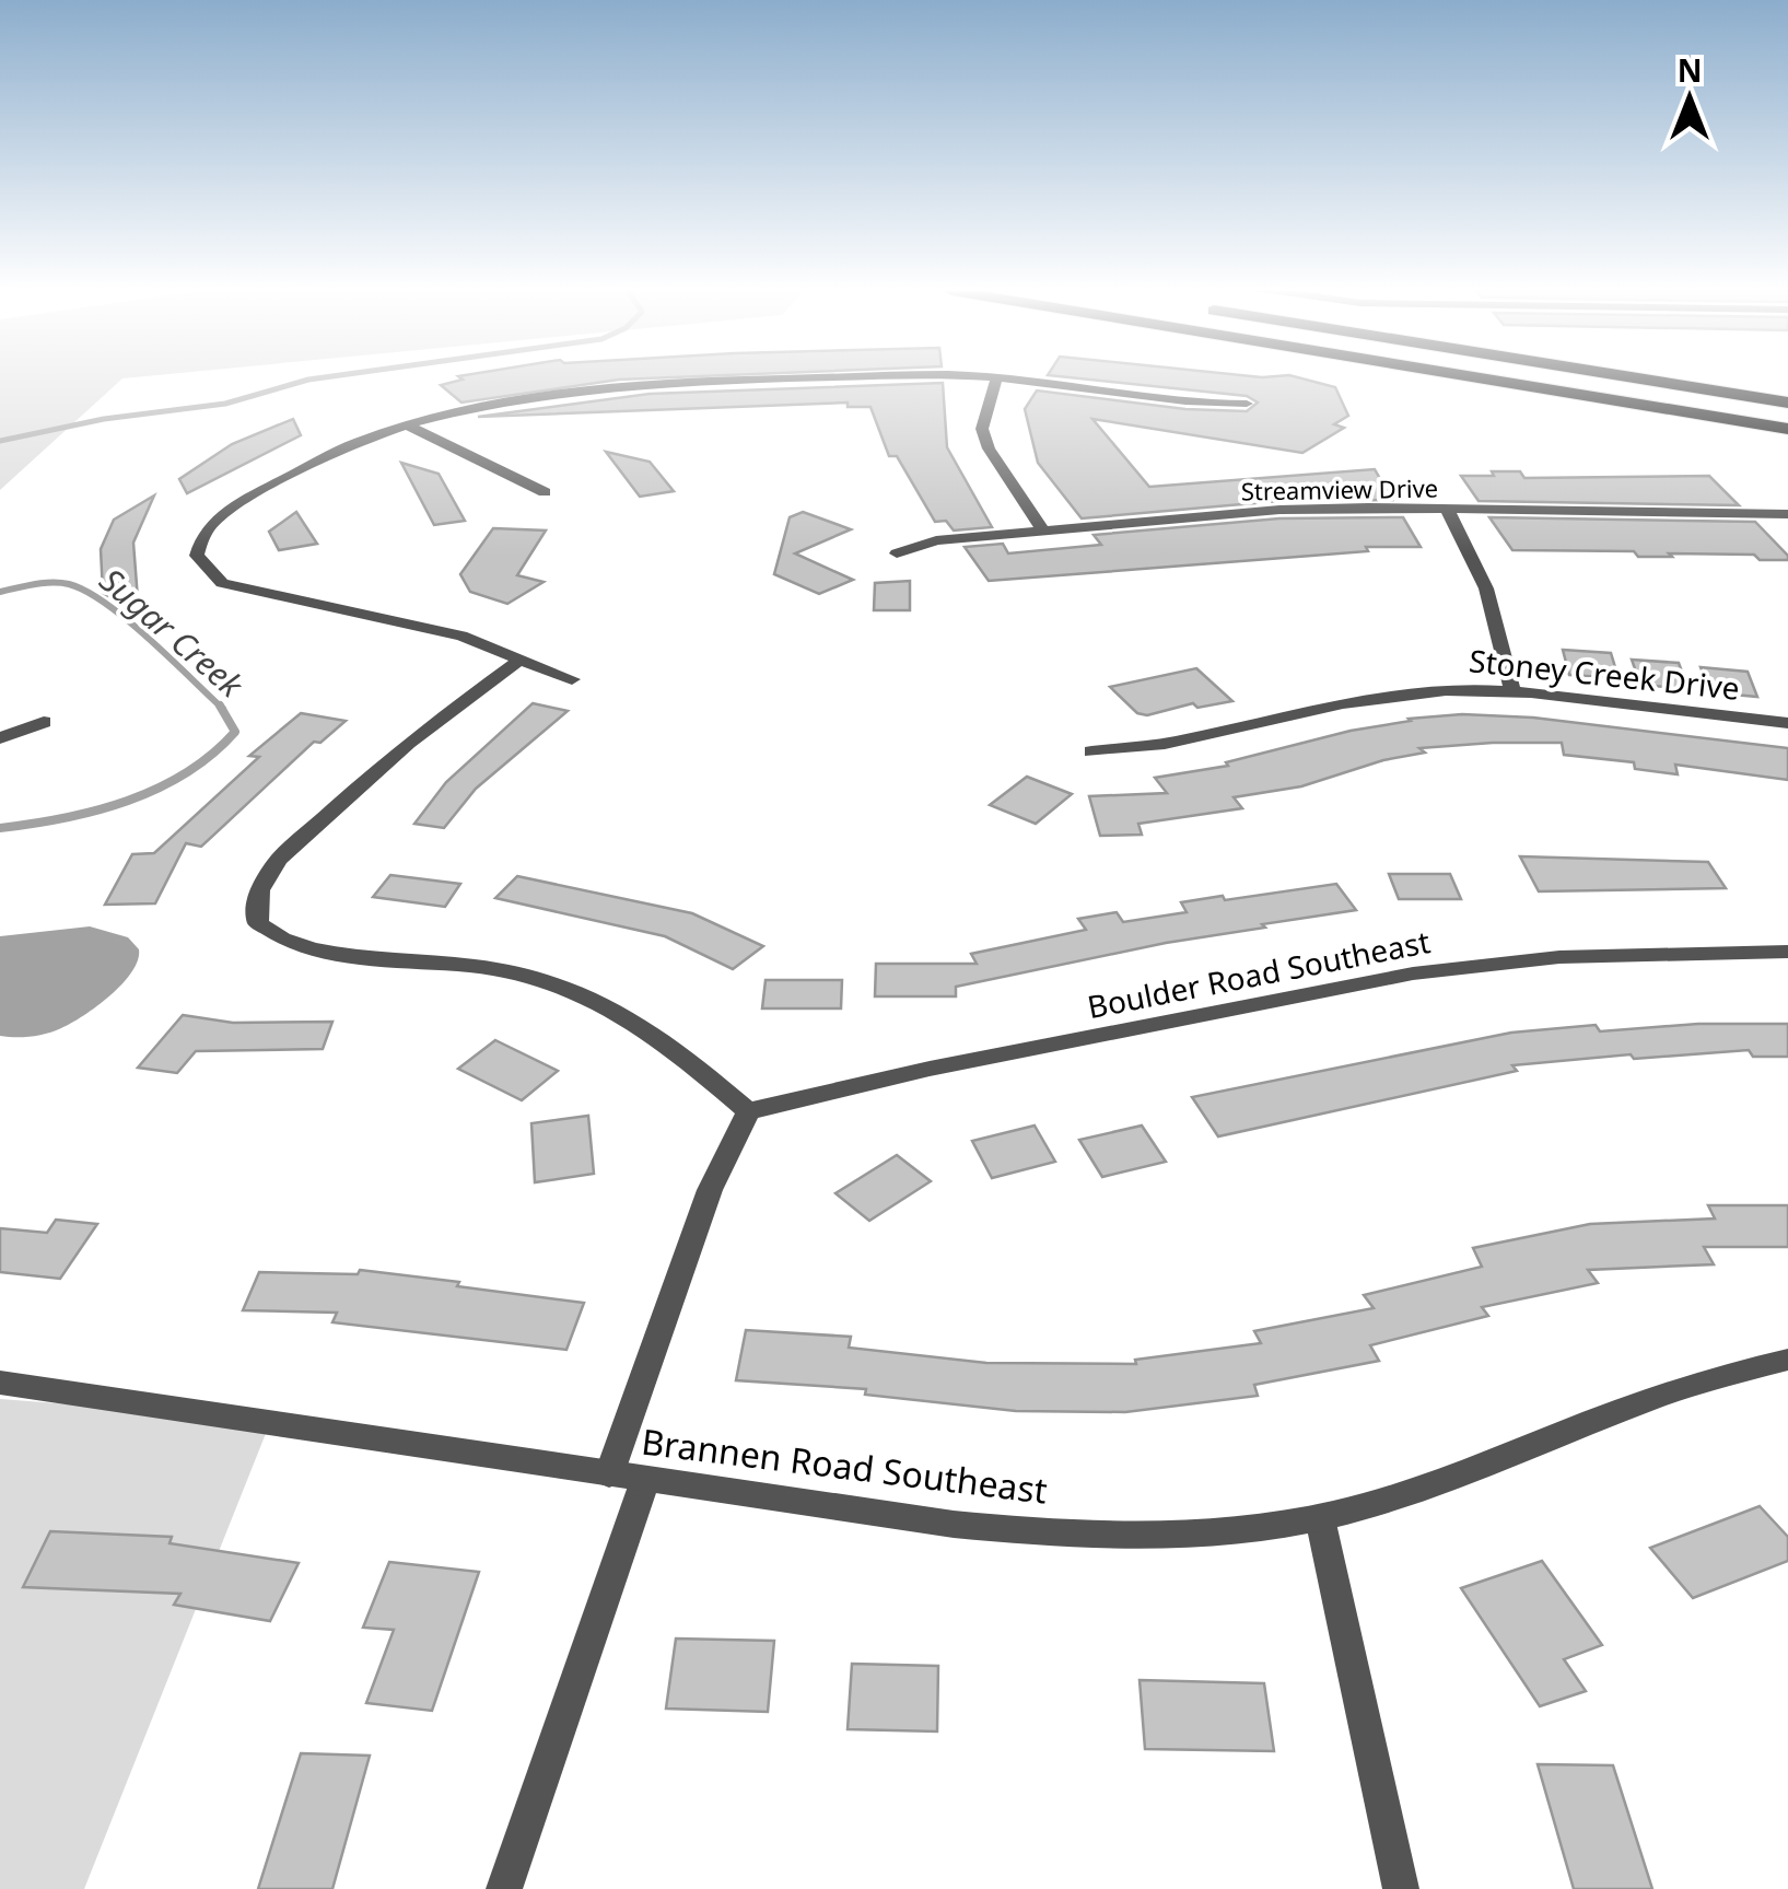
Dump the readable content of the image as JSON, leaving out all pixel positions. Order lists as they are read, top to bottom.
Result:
{
  "streets": {
    "street": [
      "Streamview Drive",
      "Stoney Creek Drive",
      "Boulder Road Southeast",
      "Brannen Road Southeast"
    ]
  },
  "water": ["Sugar Creek"],
  "north": "top"
}
